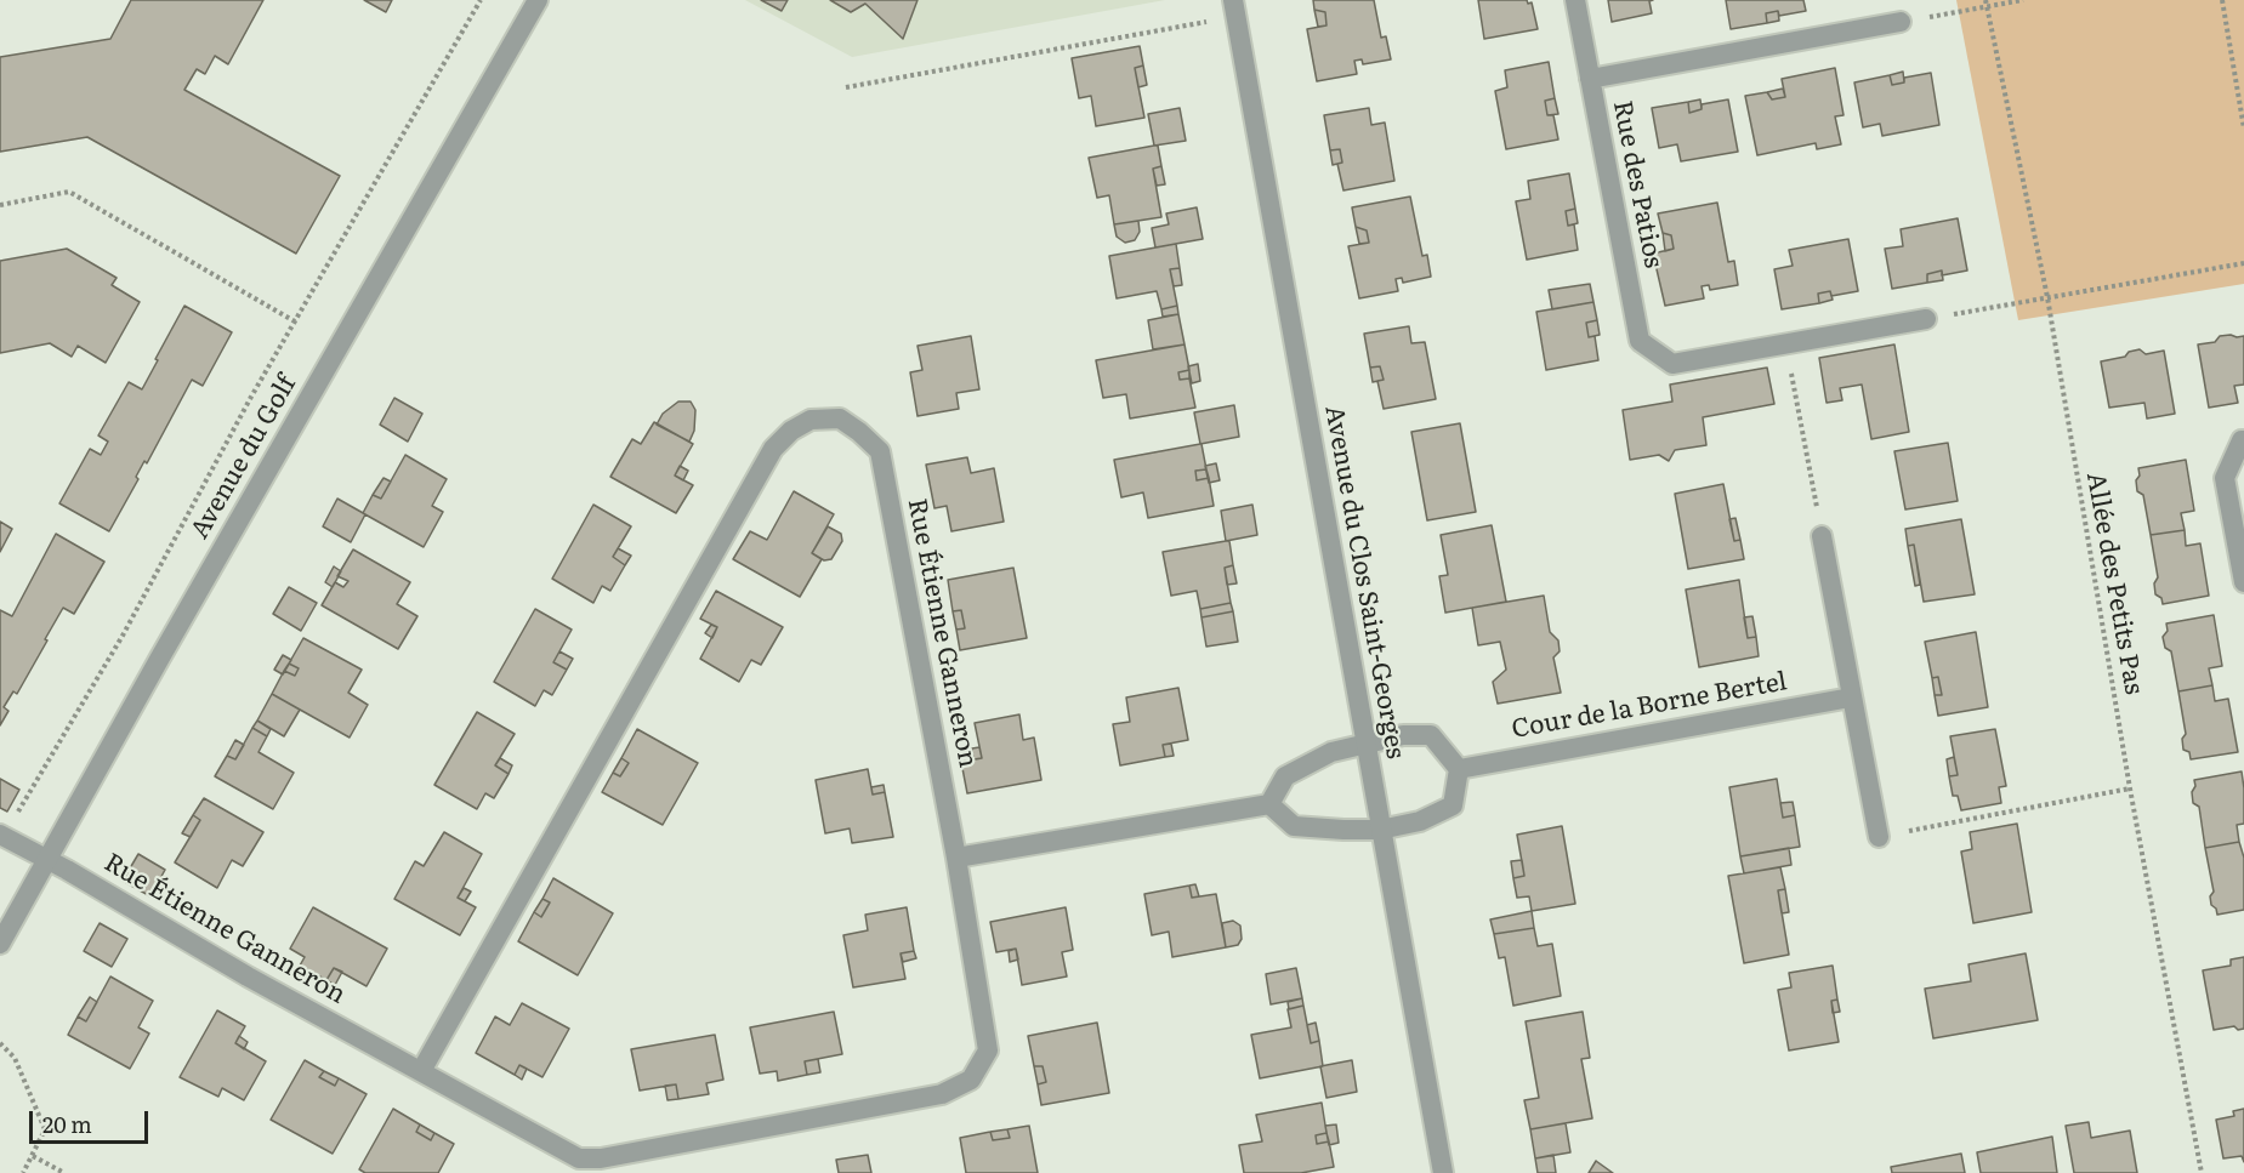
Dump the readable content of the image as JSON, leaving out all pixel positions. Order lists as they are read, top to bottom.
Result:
{
  "streets": {
    "street": [
      "Rue des Patios",
      "Avenue du Golf",
      "Avenue du Clos Saint-Georges",
      "Rue Étienne Ganneron",
      "Cour de la Borne Bertel"
    ],
    "path": ["Allée des Petits Pas"]
  },
  "crossings": [
    ["Avenue du Golf", "Rue Étienne Ganneron"]
  ],
  "scale_bar": "20 m"
}
